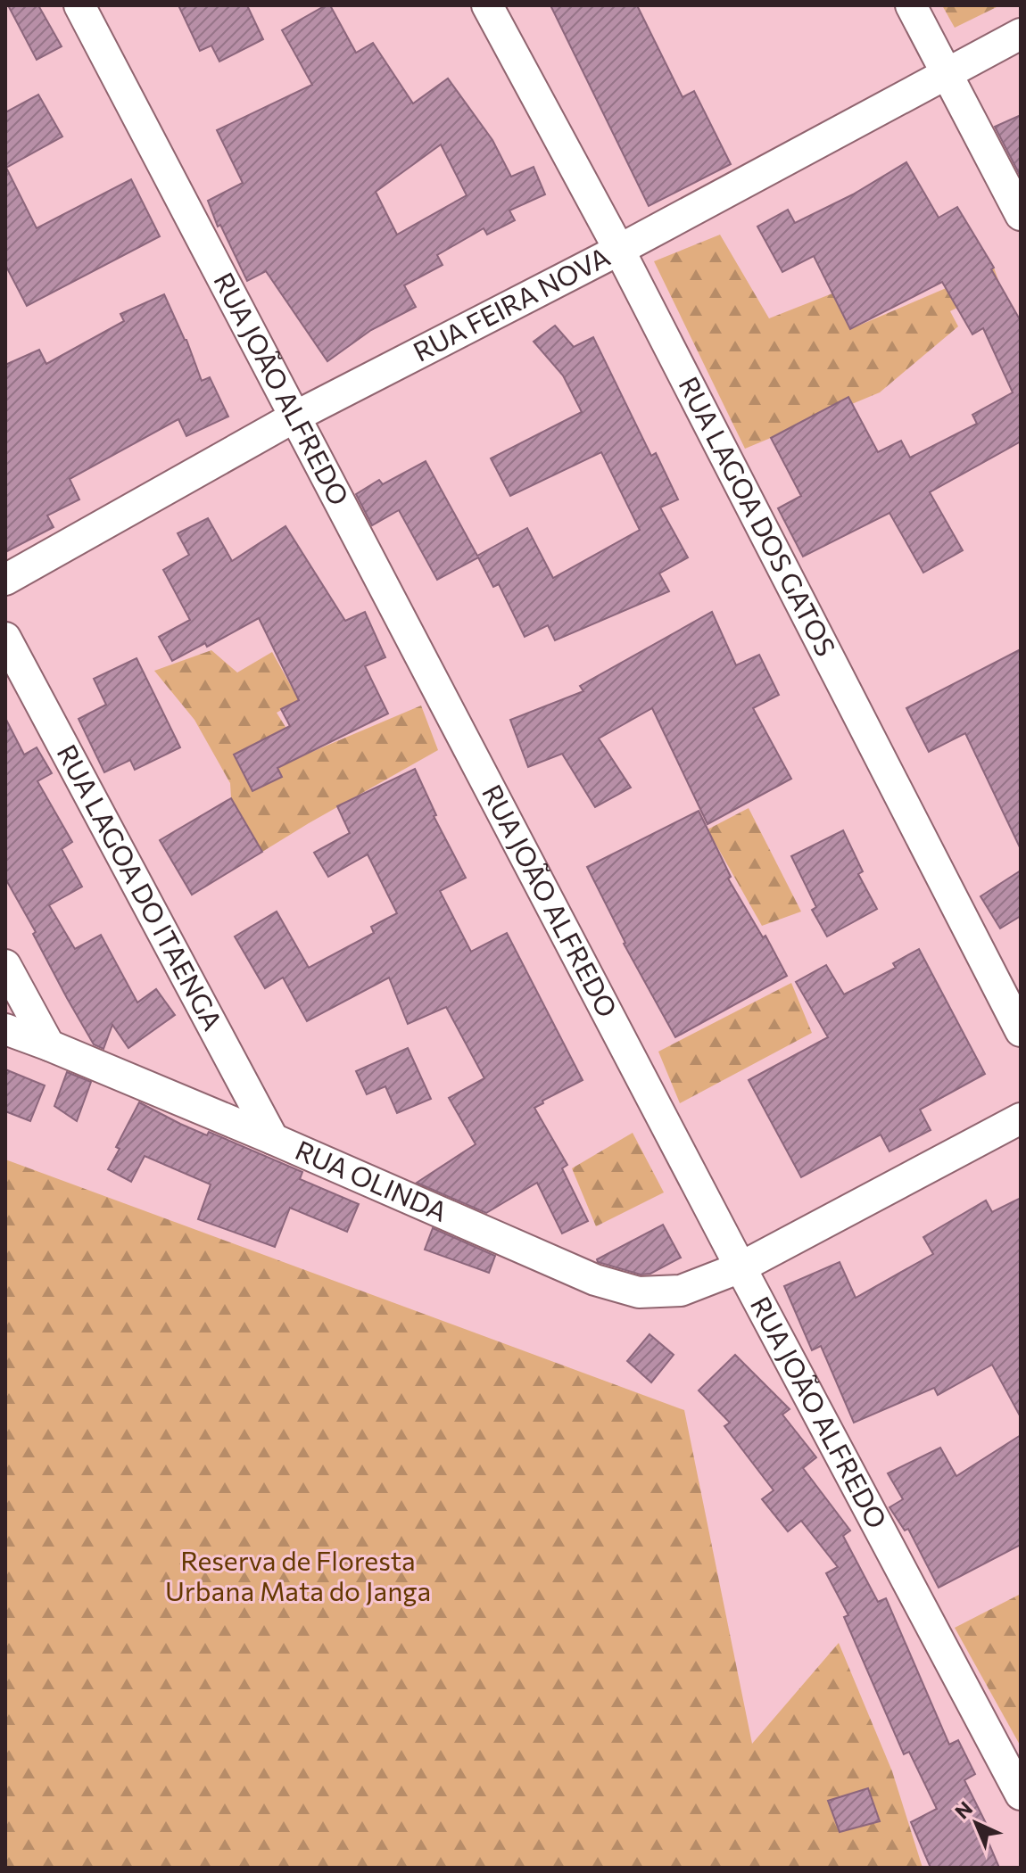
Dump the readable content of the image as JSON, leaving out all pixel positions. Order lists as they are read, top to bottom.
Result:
{
  "streets": {
    "street": [
      "RUA FEIRA NOVA",
      "RUA JOÃO ALFREDO",
      "RUA LAGOA DOS GATOS",
      "RUA LAGOA DO ITAENGA",
      "RUA OLINDA"
    ]
  },
  "crossings": [
    ["RUA FEIRA NOVA", "RUA JOÃO ALFREDO"],
    ["RUA FEIRA NOVA", "RUA LAGOA DOS GATOS"],
    ["RUA JOÃO ALFREDO", "RUA OLINDA"],
    ["RUA LAGOA DO ITAENGA", "RUA OLINDA"]
  ],
  "parks": ["Reserva de Floresta Urbana Mata do Janga"],
  "north": "top left"
}
